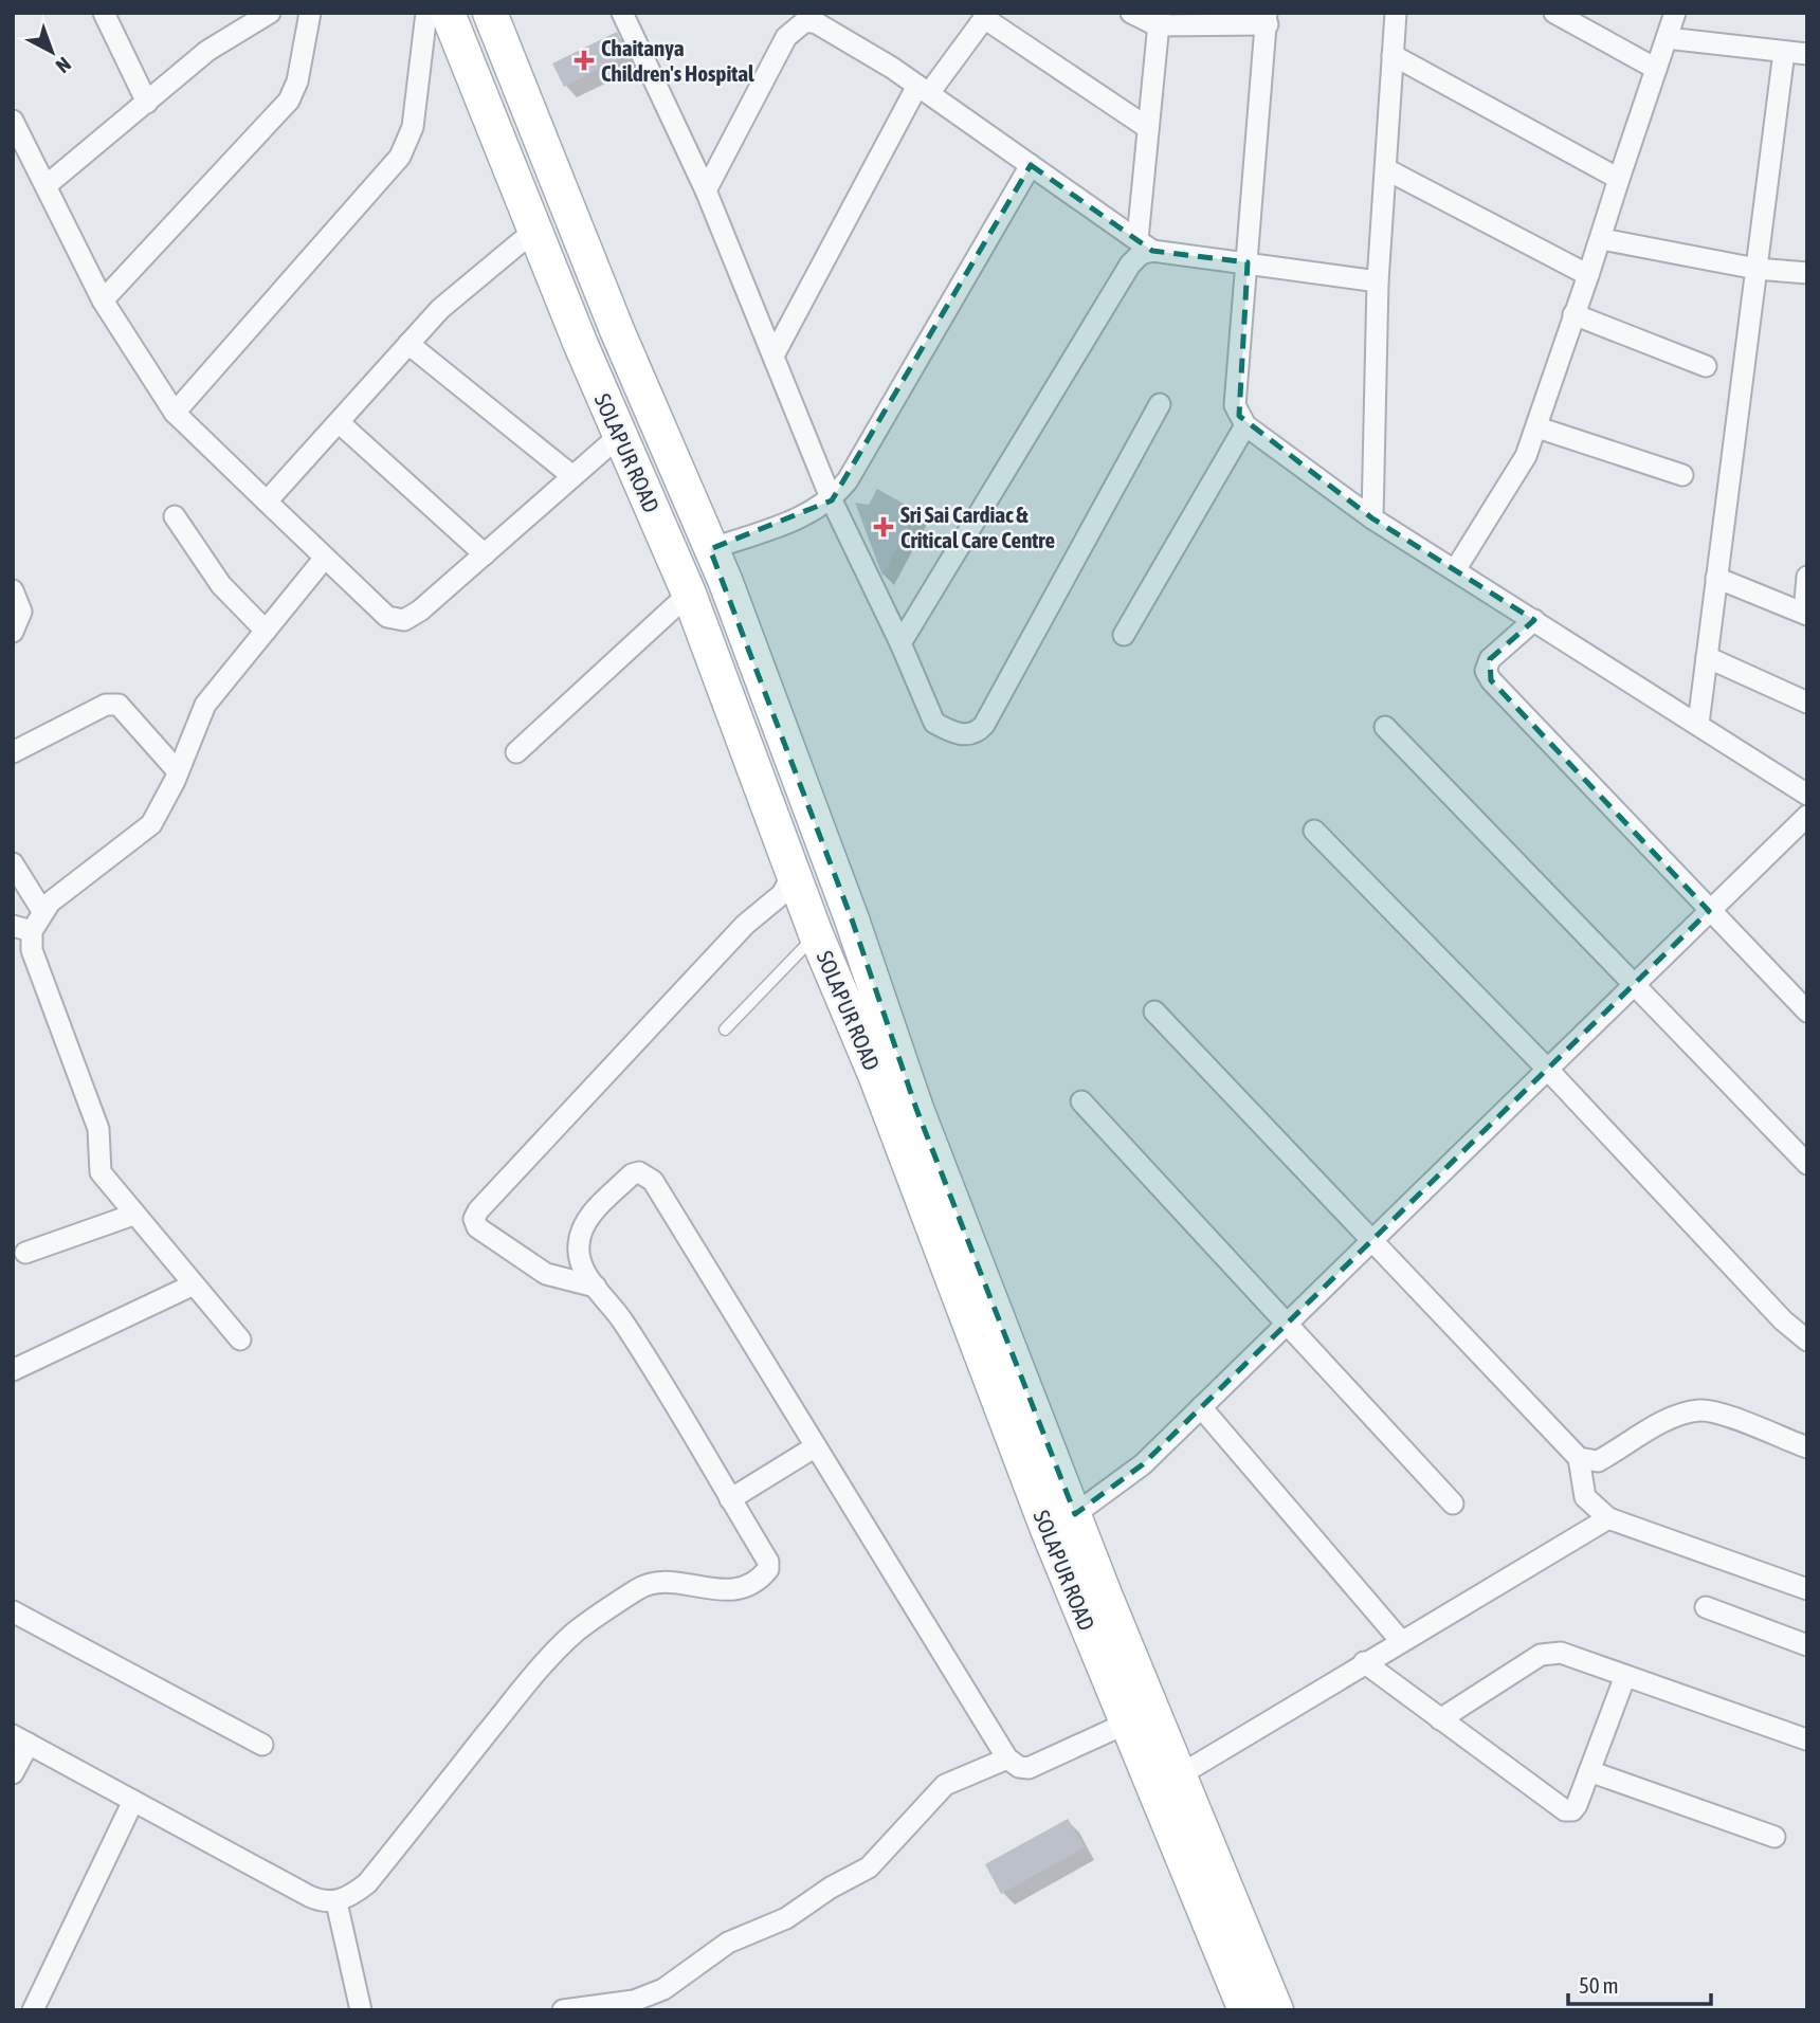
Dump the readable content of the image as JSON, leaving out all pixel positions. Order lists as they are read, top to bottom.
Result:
{
  "streets": {
    "main road": ["SOLAPUR ROAD"]
  },
  "places": {
    "health": ["Chaitanya Children's Hospital", "Sri Sai Cardiac & Critical Care Centre"]
  },
  "scale_bar": "50 m",
  "north": "bottom right"
}
